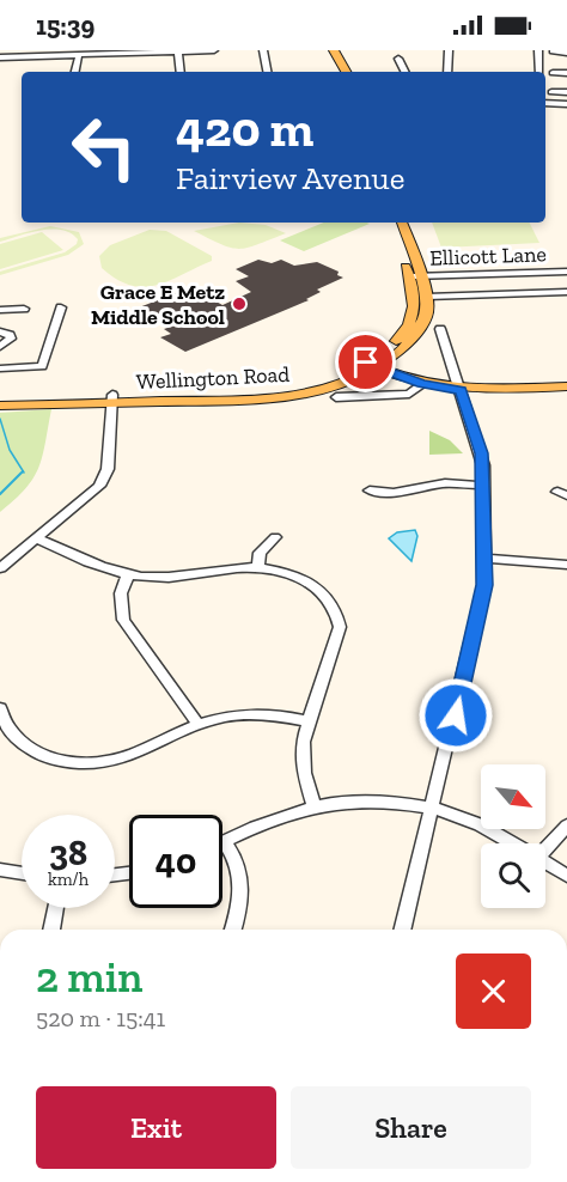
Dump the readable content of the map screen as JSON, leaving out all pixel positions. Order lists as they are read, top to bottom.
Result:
{
  "streets": {
    "main road": ["Wellington Road"],
    "street": ["Ellicott Lane"]
  },
  "crossings": [
    ["Ellicott Lane", "Wellington Road"]
  ],
  "places": ["Grace E Metz Middle School"],
  "north": "bottom right",
  "page": {
    "status": "15:39",
    "turn": ["420 m", "Fairview Avenue"],
    "speed": "38 km/h",
    "limit": "40",
    "heading": ["2 min", "520 m · 15:41"],
    "buttons": ["Exit", "Share"]
  }
}
